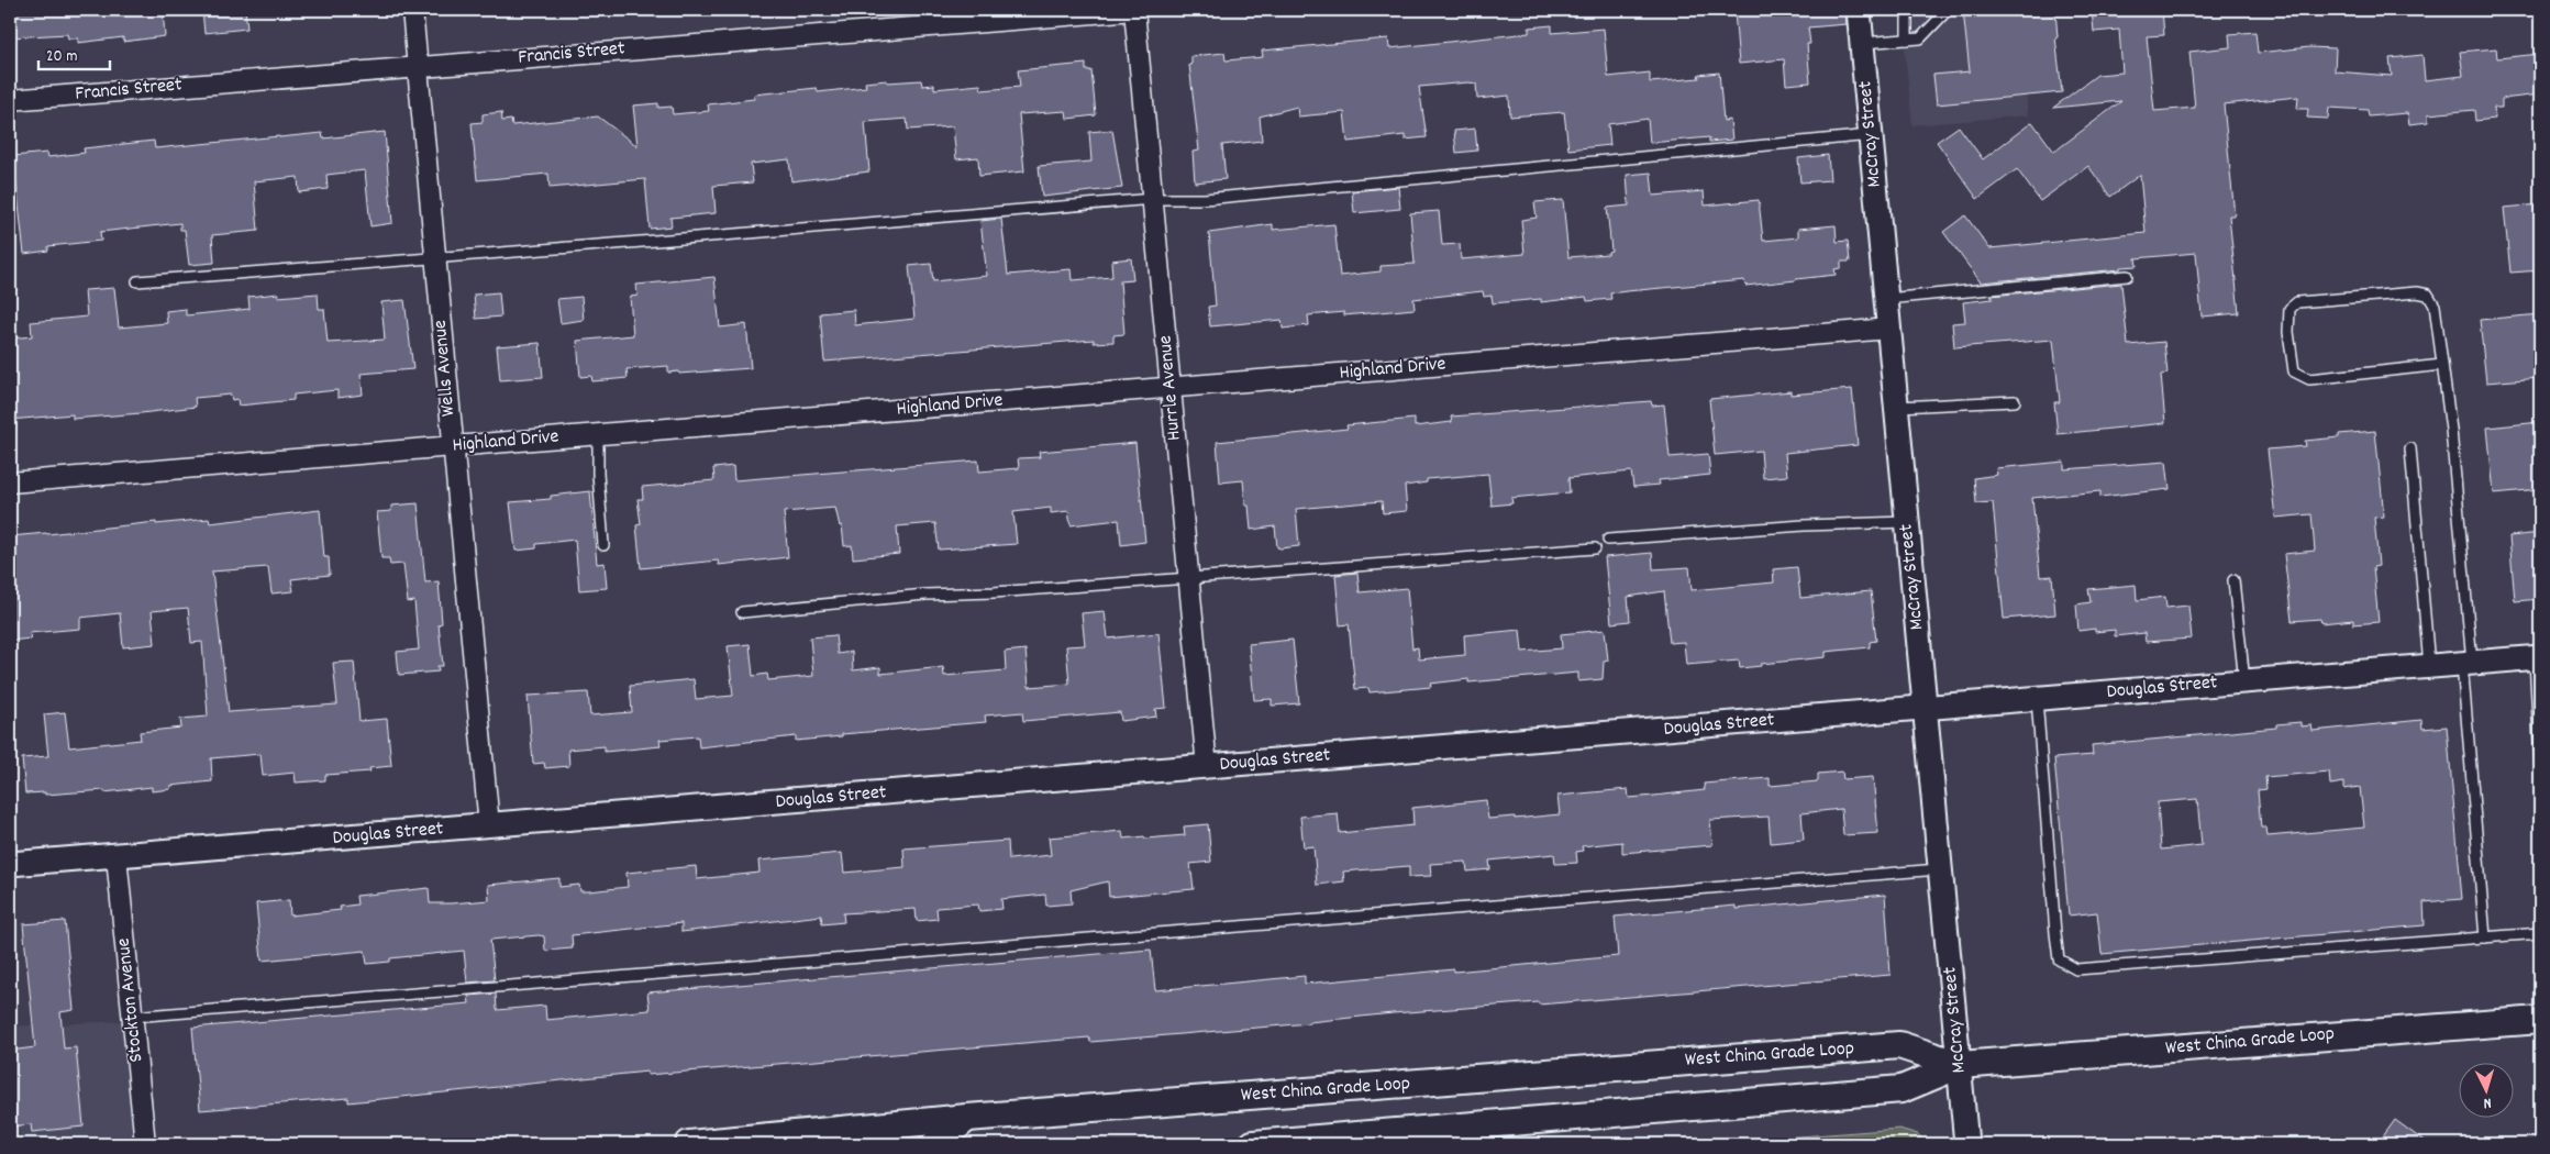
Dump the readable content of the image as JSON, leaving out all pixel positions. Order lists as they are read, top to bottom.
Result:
{
  "streets": {
    "main road": ["West China Grade Loop"],
    "street": [
      "Francis Street",
      "McCray Street",
      "Wells Avenue",
      "Highland Drive",
      "Hurrle Avenue",
      "Douglas Street",
      "Stockton Avenue"
    ]
  },
  "crossings": [
    ["Francis Street", "Wells Avenue"],
    ["Francis Street", "Hurrle Avenue"],
    ["McCray Street", "Highland Drive"],
    ["McCray Street", "Douglas Street"],
    ["McCray Street", "West China Grade Loop"],
    ["Wells Avenue", "Highland Drive"],
    ["Wells Avenue", "Douglas Street"],
    ["Highland Drive", "Hurrle Avenue"],
    ["Hurrle Avenue", "Douglas Street"],
    ["Douglas Street", "Stockton Avenue"]
  ],
  "scale_bar": "20 m",
  "north": "bottom"
}
